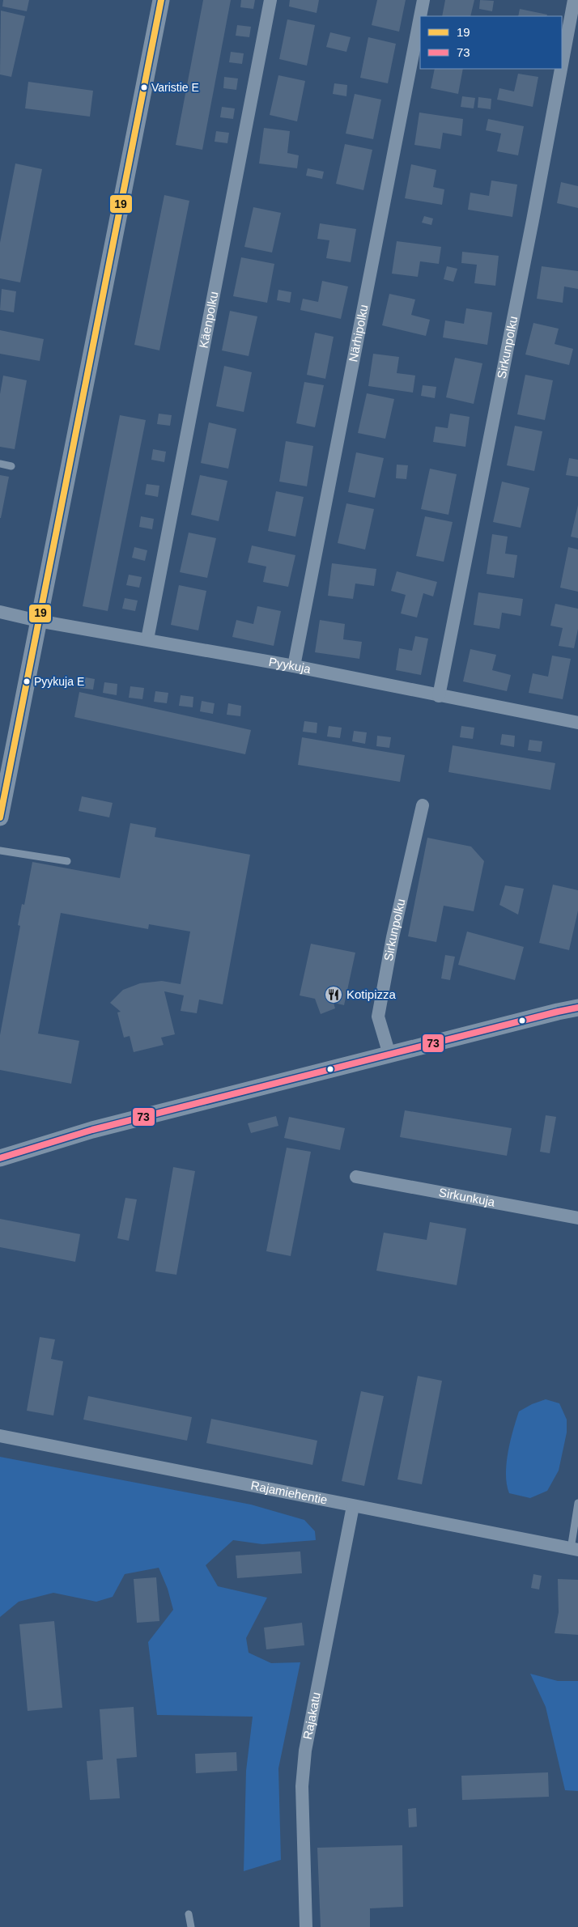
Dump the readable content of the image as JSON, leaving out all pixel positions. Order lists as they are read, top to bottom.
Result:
{
  "streets": {
    "street": [
      "Käenpolku",
      "Närhipolku",
      "Sirkunpolku",
      "Pyykuja",
      "Sirkunkuja",
      "Rajamiehentie",
      "Rajakatu"
    ]
  },
  "crossings": [
    ["Käenpolku", "Pyykuja"],
    ["Närhipolku", "Pyykuja"],
    ["Sirkunpolku", "Pyykuja"],
    ["Rajamiehentie", "Rajakatu"]
  ],
  "places": {
    "other": ["Varistie E", "Pyykuja E"],
    "restaurant": ["Kotipizza"]
  },
  "lines": ["transit line 19", "transit line 73"],
  "legend": ["19", "73"]
}
